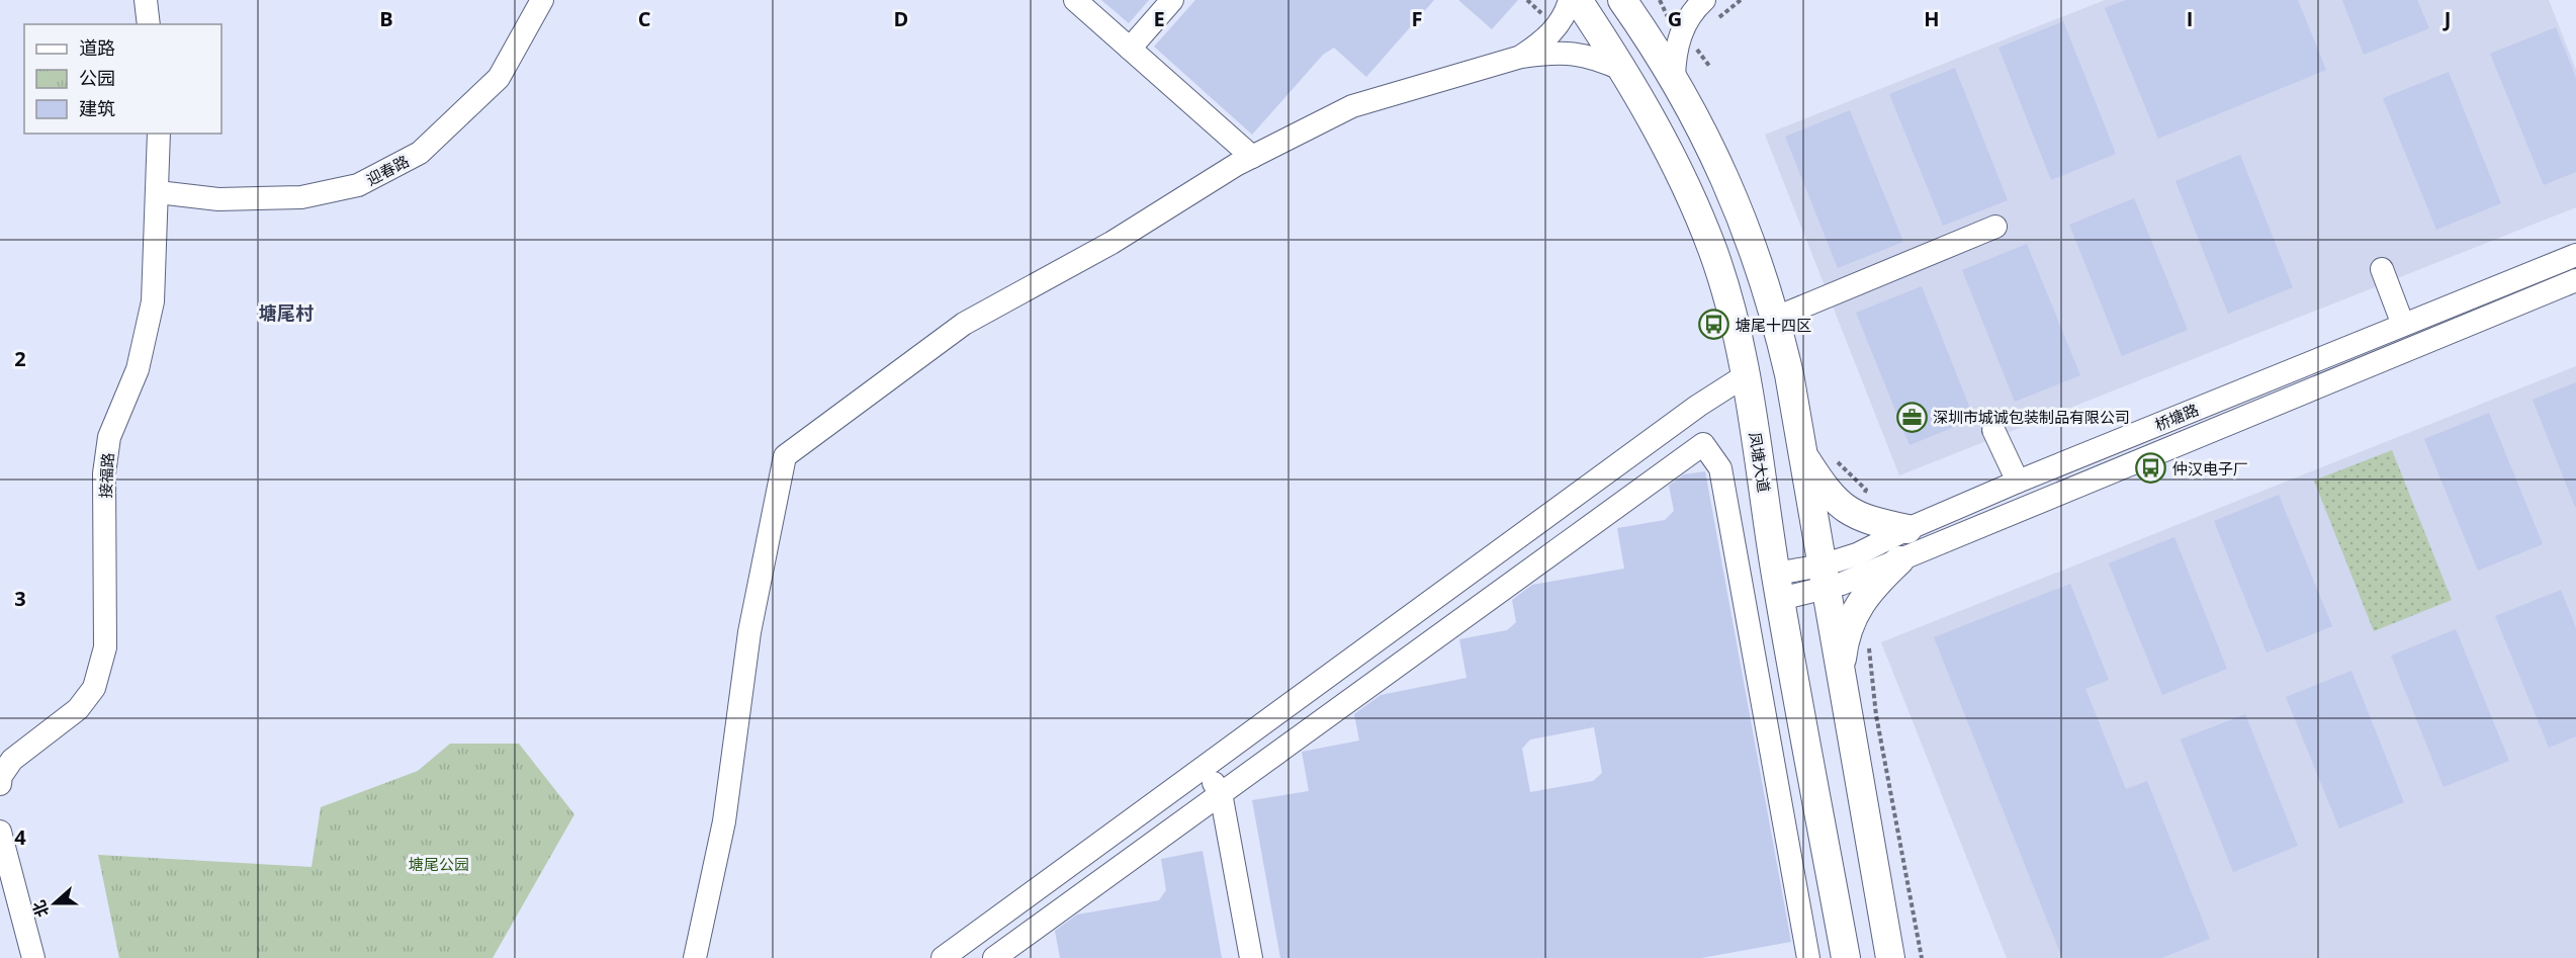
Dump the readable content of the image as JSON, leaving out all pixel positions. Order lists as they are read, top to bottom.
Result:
{
  "streets": {
    "main road": ["凤塘大道"],
    "street": ["迎春路", "桥塘路", "接福路"]
  },
  "crossings": [
    ["迎春路", "接福路"],
    ["桥塘路", "凤塘大道"]
  ],
  "districts": ["塘尾村"],
  "parks": ["塘尾公园"],
  "places": {
    "bus stop": ["塘尾十四区", "仲汉电子厂"],
    "office": ["深圳市城诚包装制品有限公司"]
  },
  "legend": ["道路", "公园", "建筑"],
  "north": "left",
  "grid": {
    "columns": [
      "B",
      "C",
      "D",
      "E",
      "F",
      "G",
      "H",
      "I",
      "J"
    ],
    "rows": ["2", "3", "4"]
  }
}
